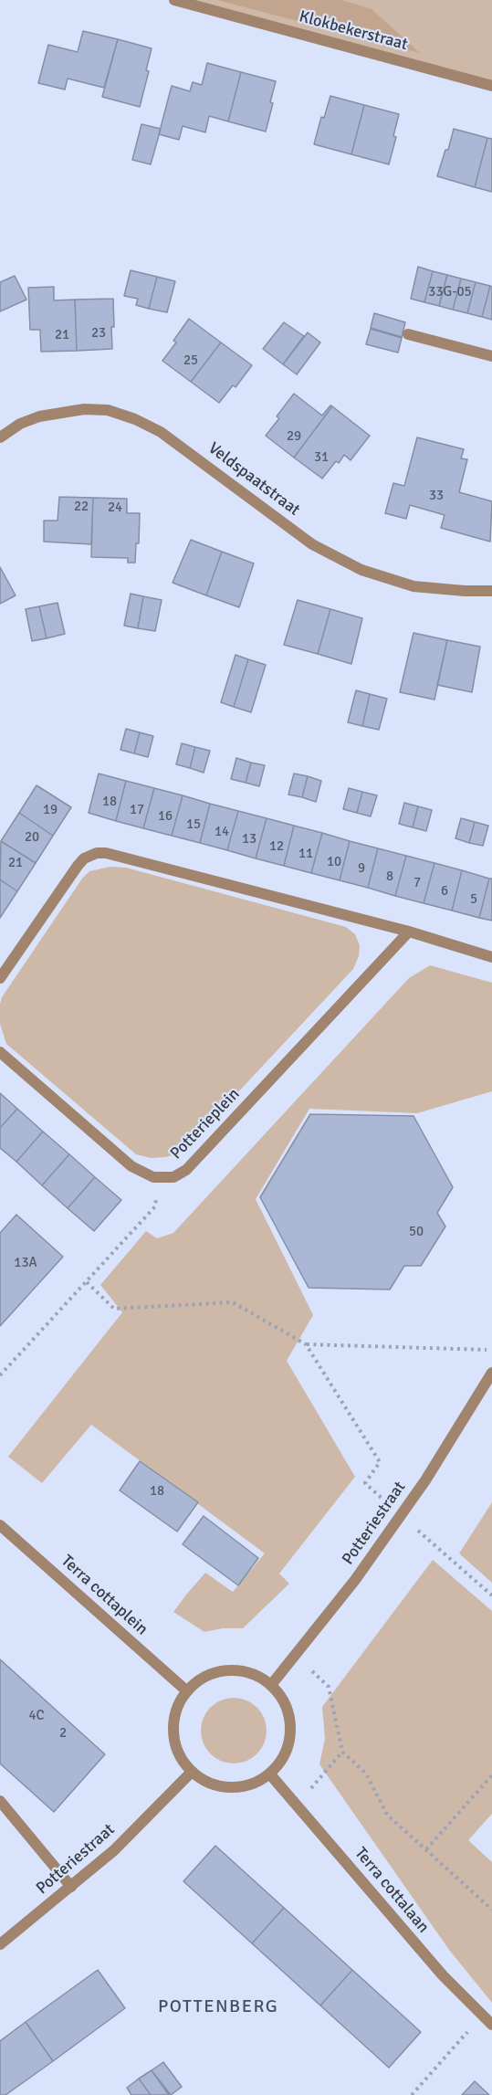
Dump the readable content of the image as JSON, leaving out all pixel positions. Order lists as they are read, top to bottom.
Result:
{
  "streets": {
    "street": [
      "Klokbekerstraat",
      "Veldspaatstraat",
      "Potterieplein",
      "Potteriestraat",
      "Terra cottaplein",
      "Terra cottalaan"
    ]
  },
  "crossings": [
    ["Potteriestraat", "Terra cottaplein"],
    ["Potteriestraat", "Terra cottalaan"],
    ["Terra cottaplein", "Terra cottalaan"]
  ],
  "districts": ["POTTENBERG"],
  "house_numbers": [
    "33G-05",
    "23",
    "21",
    "25",
    "29",
    "31",
    "33",
    "22",
    "24",
    "18",
    "19",
    "17",
    "16",
    "15",
    "14",
    "20",
    "13",
    "12",
    "11",
    "10",
    "21",
    "9",
    "8",
    "7",
    "6",
    "5",
    "50",
    "13A",
    "18",
    "4C",
    "2"
  ]
}
